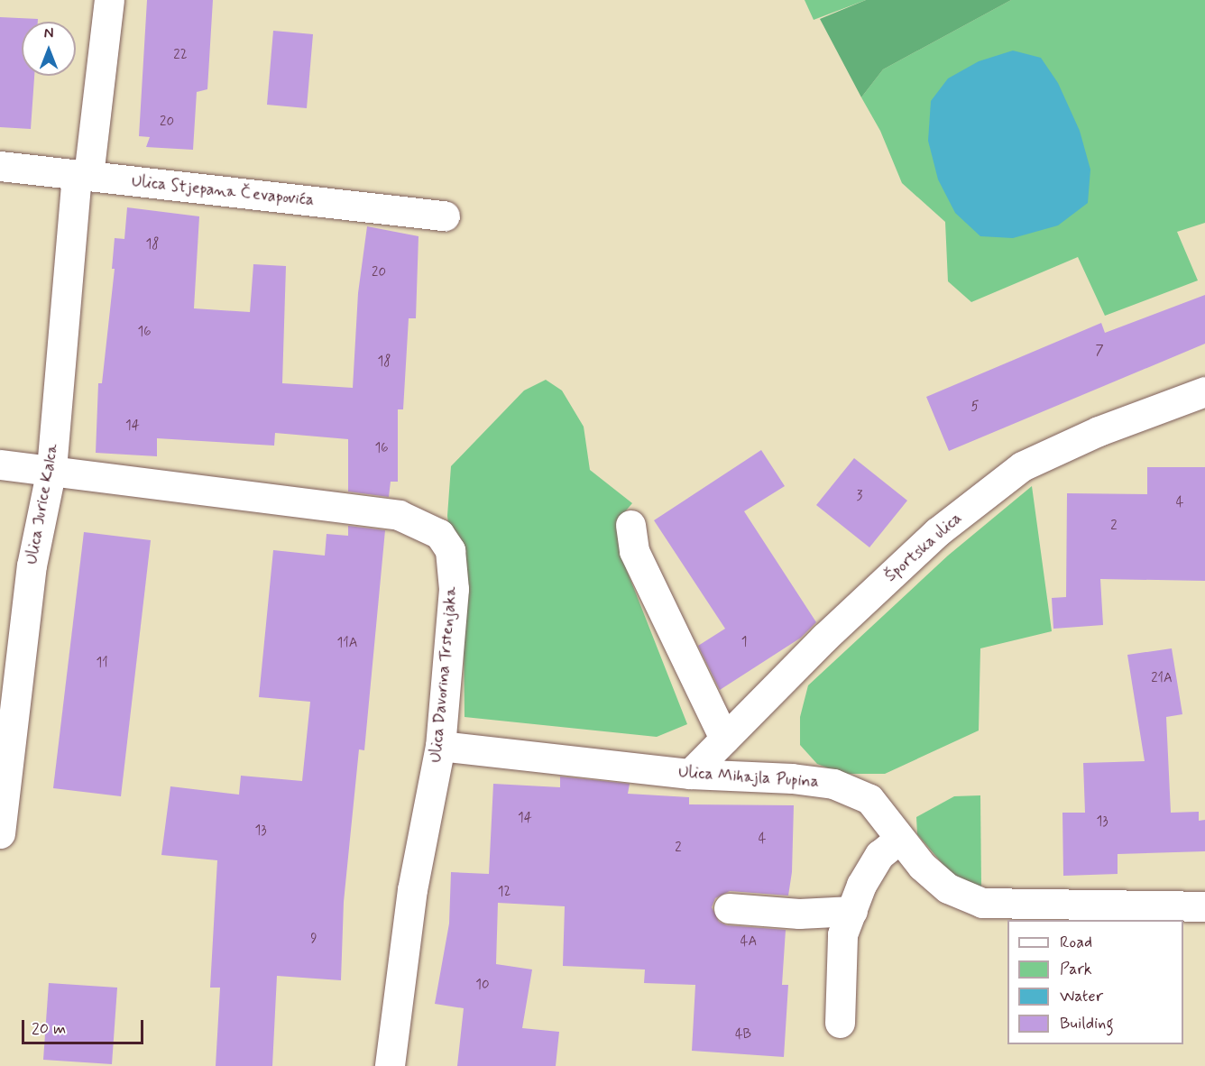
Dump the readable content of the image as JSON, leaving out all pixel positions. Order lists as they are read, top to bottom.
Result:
{
  "streets": {
    "street": [
      "Ulica Stjepana Čevapovića",
      "Ulica Jurice Kalca",
      "Športska ulica",
      "Ulica Davorina Trstenjaka",
      "Ulica Mihajla Pupina"
    ]
  },
  "crossings": [
    ["Ulica Stjepana Čevapovića", "Ulica Jurice Kalca"],
    ["Ulica Jurice Kalca", "Ulica Davorina Trstenjaka"],
    ["Športska ulica", "Ulica Mihajla Pupina"],
    ["Ulica Davorina Trstenjaka", "Ulica Mihajla Pupina"]
  ],
  "house_numbers": [
    "22",
    "20",
    "18",
    "20",
    "16",
    "7",
    "18",
    "5",
    "14",
    "16",
    "3",
    "4",
    "2",
    "1",
    "11A",
    "11",
    "21A",
    "14",
    "13",
    "13",
    "4",
    "2",
    "12",
    "9",
    "4A",
    "10",
    "4B"
  ],
  "legend": [
    "Road",
    "Park",
    "Water",
    "Building"
  ],
  "scale_bar": "20 m",
  "north": "top"
}
